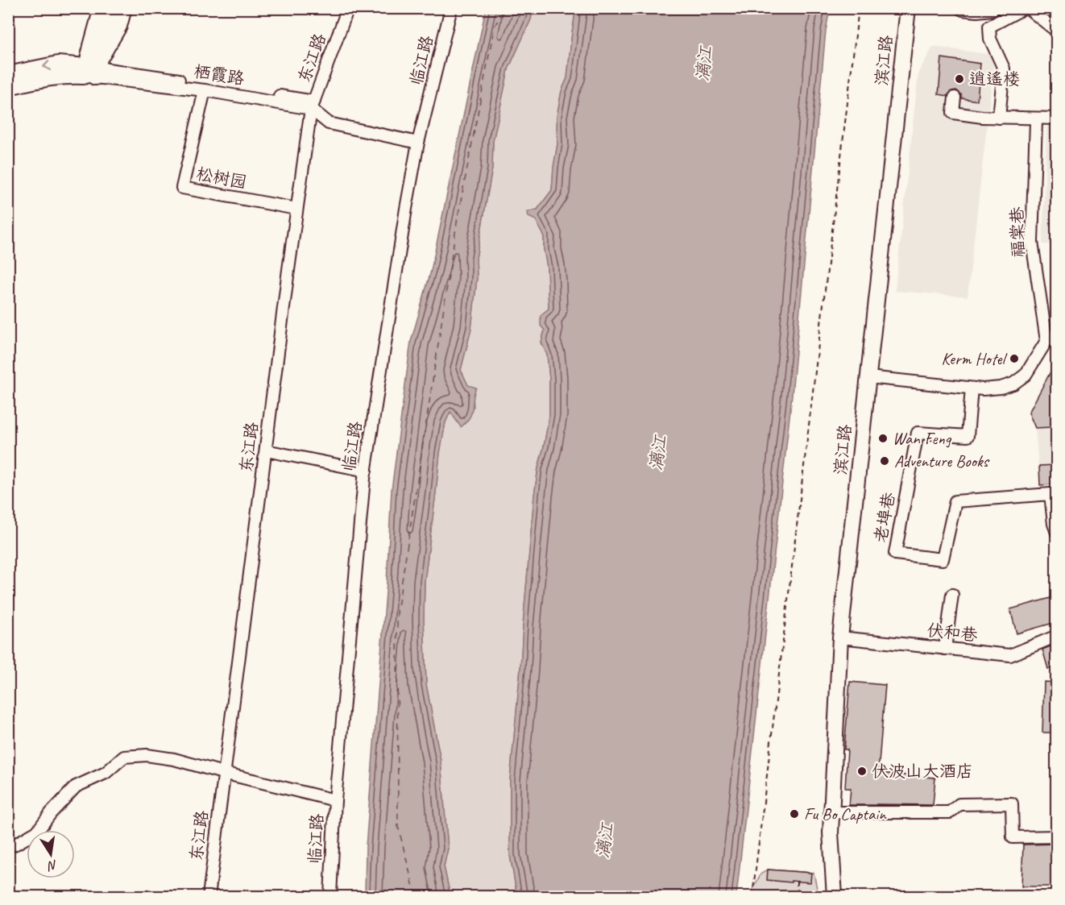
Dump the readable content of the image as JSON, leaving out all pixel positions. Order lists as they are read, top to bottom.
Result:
{
  "streets": {
    "main road": ["滨江路", "栖霞路"],
    "street": [
      "东江路",
      "临江路",
      "松树园",
      "福棠巷",
      "老埠巷",
      "伏和巷"
    ]
  },
  "crossings": [
    ["东江路", "栖霞路"],
    ["东江路", "松树园"],
    ["临江路", "栖霞路"],
    ["滨江路", "伏和巷"],
    ["栖霞路", "松树园"]
  ],
  "water": ["漓江"],
  "places": [
    "逍遥楼",
    "Kerm Hotel",
    "Wan Feng",
    "Adventure Books",
    "伏波山大酒店",
    "Fu Bo Captain"
  ],
  "north": "bottom"
}
